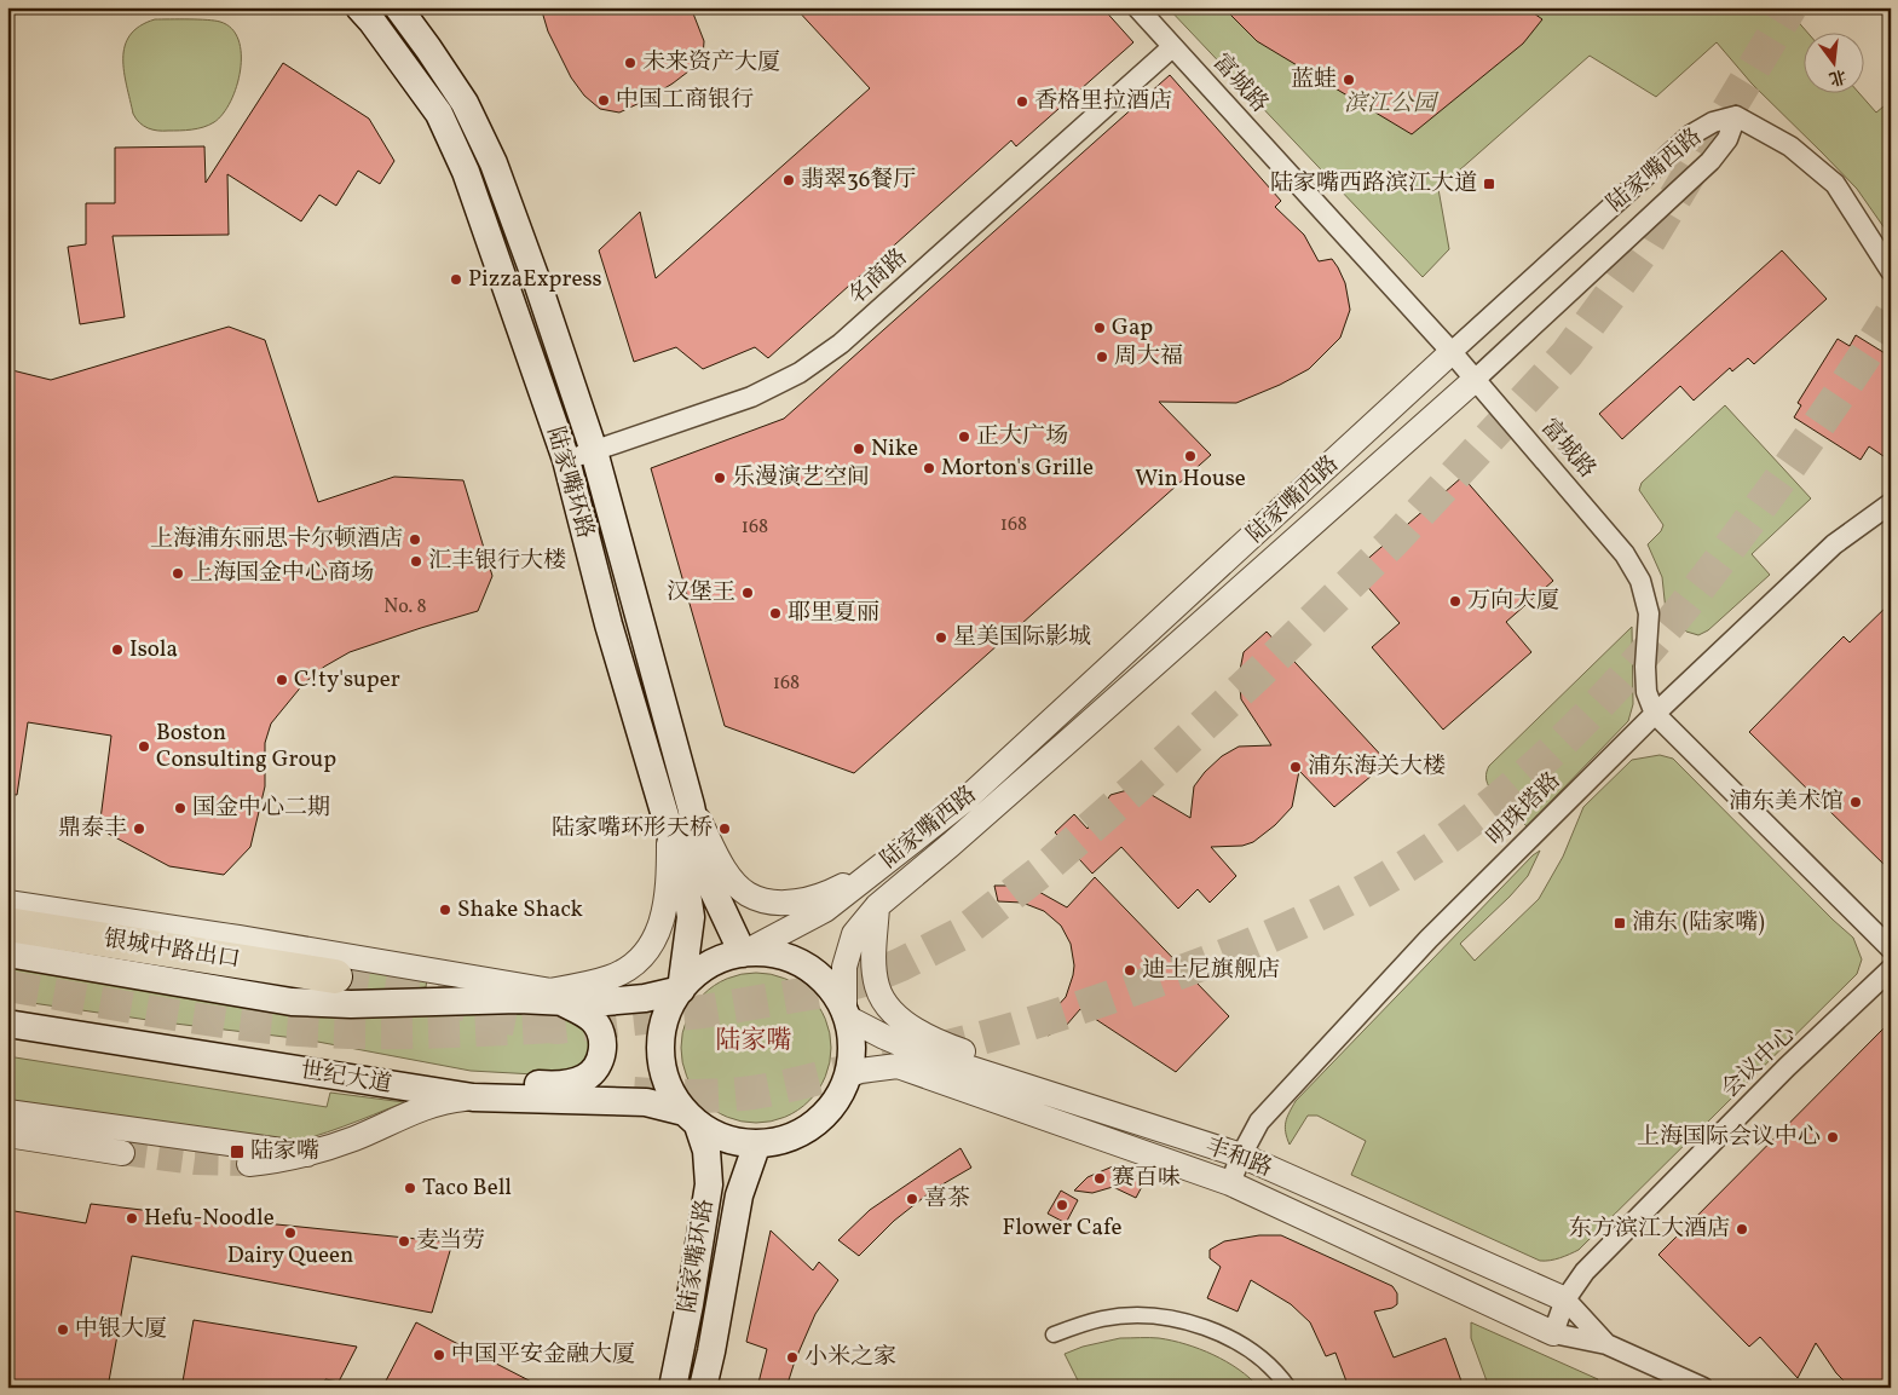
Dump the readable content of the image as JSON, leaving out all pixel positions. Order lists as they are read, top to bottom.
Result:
{
  "streets": {
    "highway": ["银城中路出口"],
    "main road": ["陆家嘴环路", "世纪大道"],
    "street": [
      "富城路",
      "陆家嘴西路",
      "名商路",
      "明珠塔路",
      "会议中心",
      "丰和路"
    ]
  },
  "crossings": [
    ["富城路", "陆家嘴西路"],
    ["富城路", "名商路"],
    ["富城路", "明珠塔路"],
    ["陆家嘴西路", "陆家嘴环路"],
    ["陆家嘴西路", "世纪大道"],
    ["陆家嘴西路", "丰和路"],
    ["名商路", "陆家嘴环路"],
    ["陆家嘴环路", "世纪大道"],
    ["陆家嘴环路", "丰和路"],
    ["明珠塔路", "丰和路"],
    ["会议中心", "丰和路"],
    ["世纪大道", "丰和路"]
  ],
  "districts": ["陆家嘴"],
  "parks": ["滨江公园"],
  "places": {
    "other": [
      "未来资产大厦",
      "蓝蛙",
      "中国工商银行",
      "香格里拉酒店",
      "翡翠36餐厅",
      "PizzaExpress",
      "Gap",
      "周大福",
      "正大广场",
      "Nike",
      "Win House",
      "Morton's Grille",
      "乐漫演艺空间",
      "上海浦东丽思卡尔顿酒店",
      "汇丰银行大楼",
      "上海国金中心商场",
      "汉堡王",
      "万向大厦",
      "耶里夏丽",
      "星美国际影城",
      "Isola",
      "C!ty'super",
      "Boston Consulting Group",
      "浦东海关大楼",
      "浦东美术馆",
      "国金中心二期",
      "鼎泰丰",
      "陆家嘴环形天桥",
      "Shake Shack",
      "迪士尼旗舰店",
      "上海国际会议中心",
      "赛百味",
      "Taco Bell",
      "喜茶",
      "Flower Cafe",
      "Hefu-Noodle",
      "东方滨江大酒店",
      "Dairy Queen",
      "麦当劳",
      "中银大厦",
      "中国平安金融大厦",
      "小米之家"
    ],
    "transit": ["陆家嘴西路滨江大道", "浦东 (陆家嘴)", "陆家嘴"]
  },
  "house_numbers": [
    "168",
    "168",
    "No. 8",
    "168"
  ],
  "north": "bottom"
}
